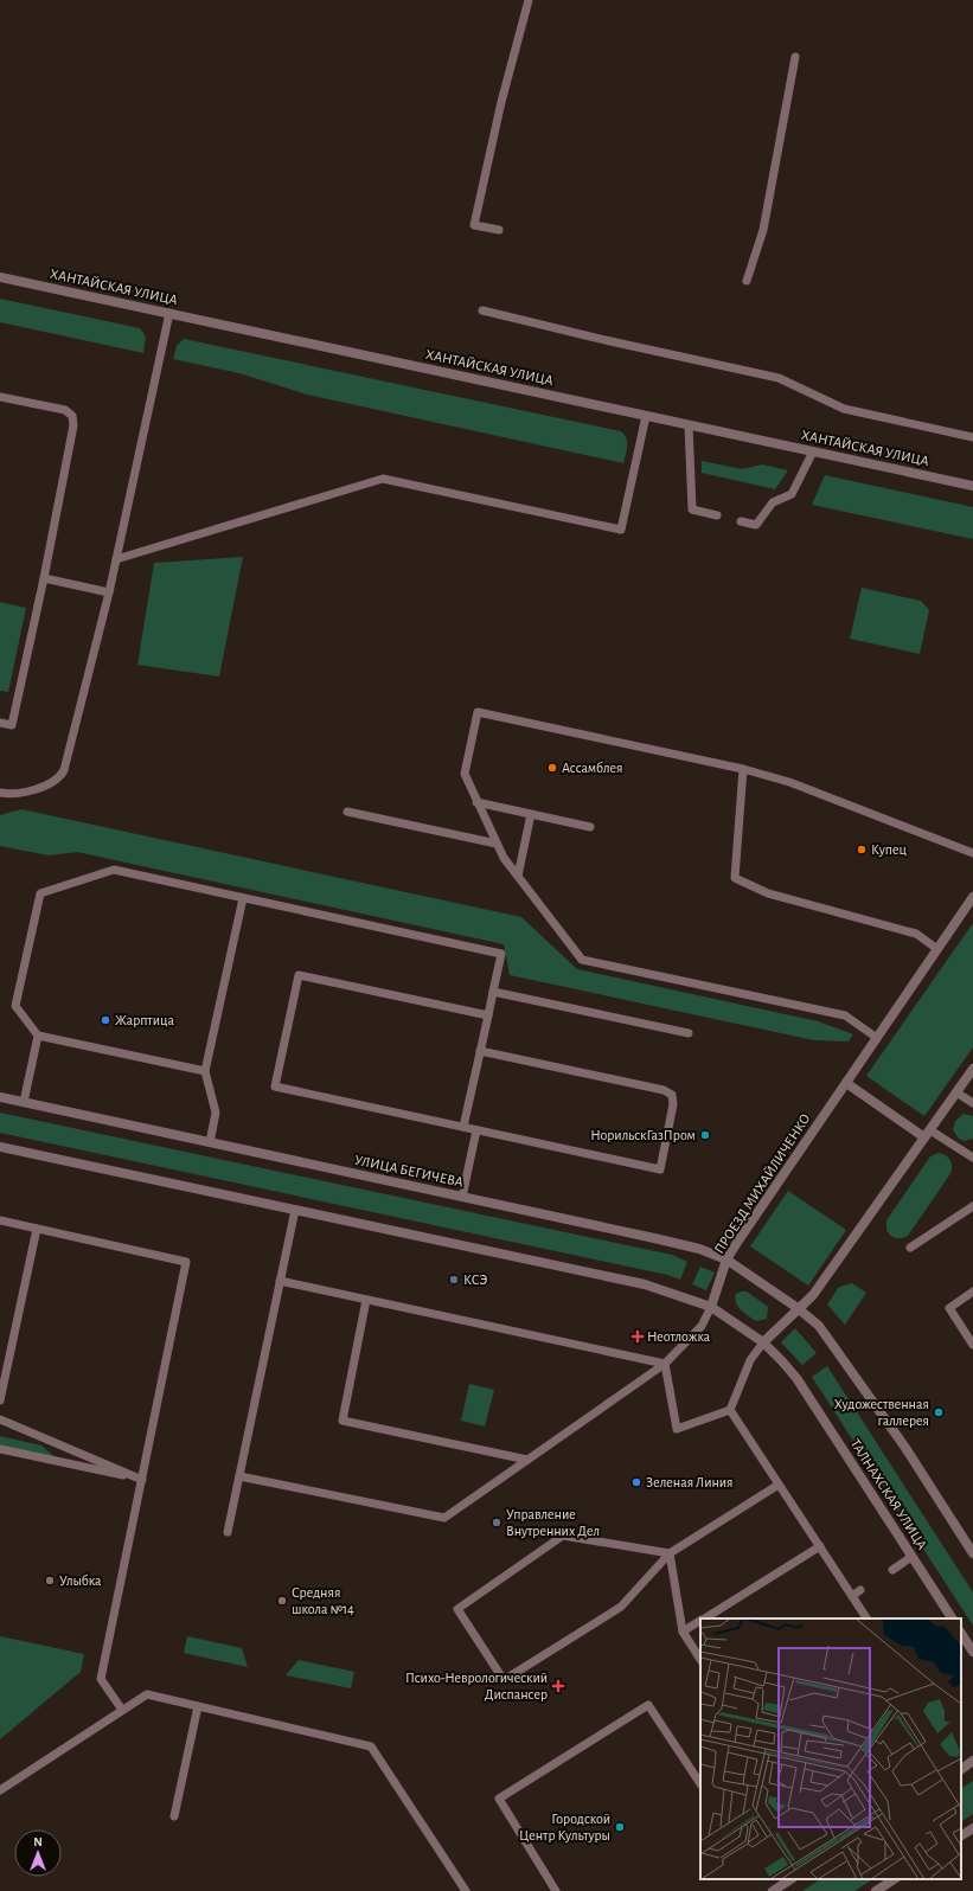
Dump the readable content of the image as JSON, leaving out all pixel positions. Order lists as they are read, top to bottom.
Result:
{
  "streets": {
    "street": [
      "ХАНТАЙСКАЯ УЛИЦА",
      "УЛИЦА БЕГИЧЕВА",
      "ПРОЕЗД МИХАЙЛИЧЕНКО",
      "ТАЛНАХСКАЯ УЛИЦА"
    ]
  },
  "crossings": [
    ["УЛИЦА БЕГИЧЕВА", "ПРОЕЗД МИХАЙЛИЧЕНКО"]
  ],
  "places": {
    "other": [
      "Ассамблея",
      "Купец",
      "Жарптица",
      "НорильскГазПром",
      "КСЭ",
      "Художественная галлерея",
      "Зеленая Линия",
      "Управление Внутренних Дел",
      "Улыбка",
      "Средняя школа №14",
      "Городской Центр Культуры"
    ],
    "health": ["Неотложка", "Психо-Неврологический Диспансер"]
  },
  "north": "top"
}
